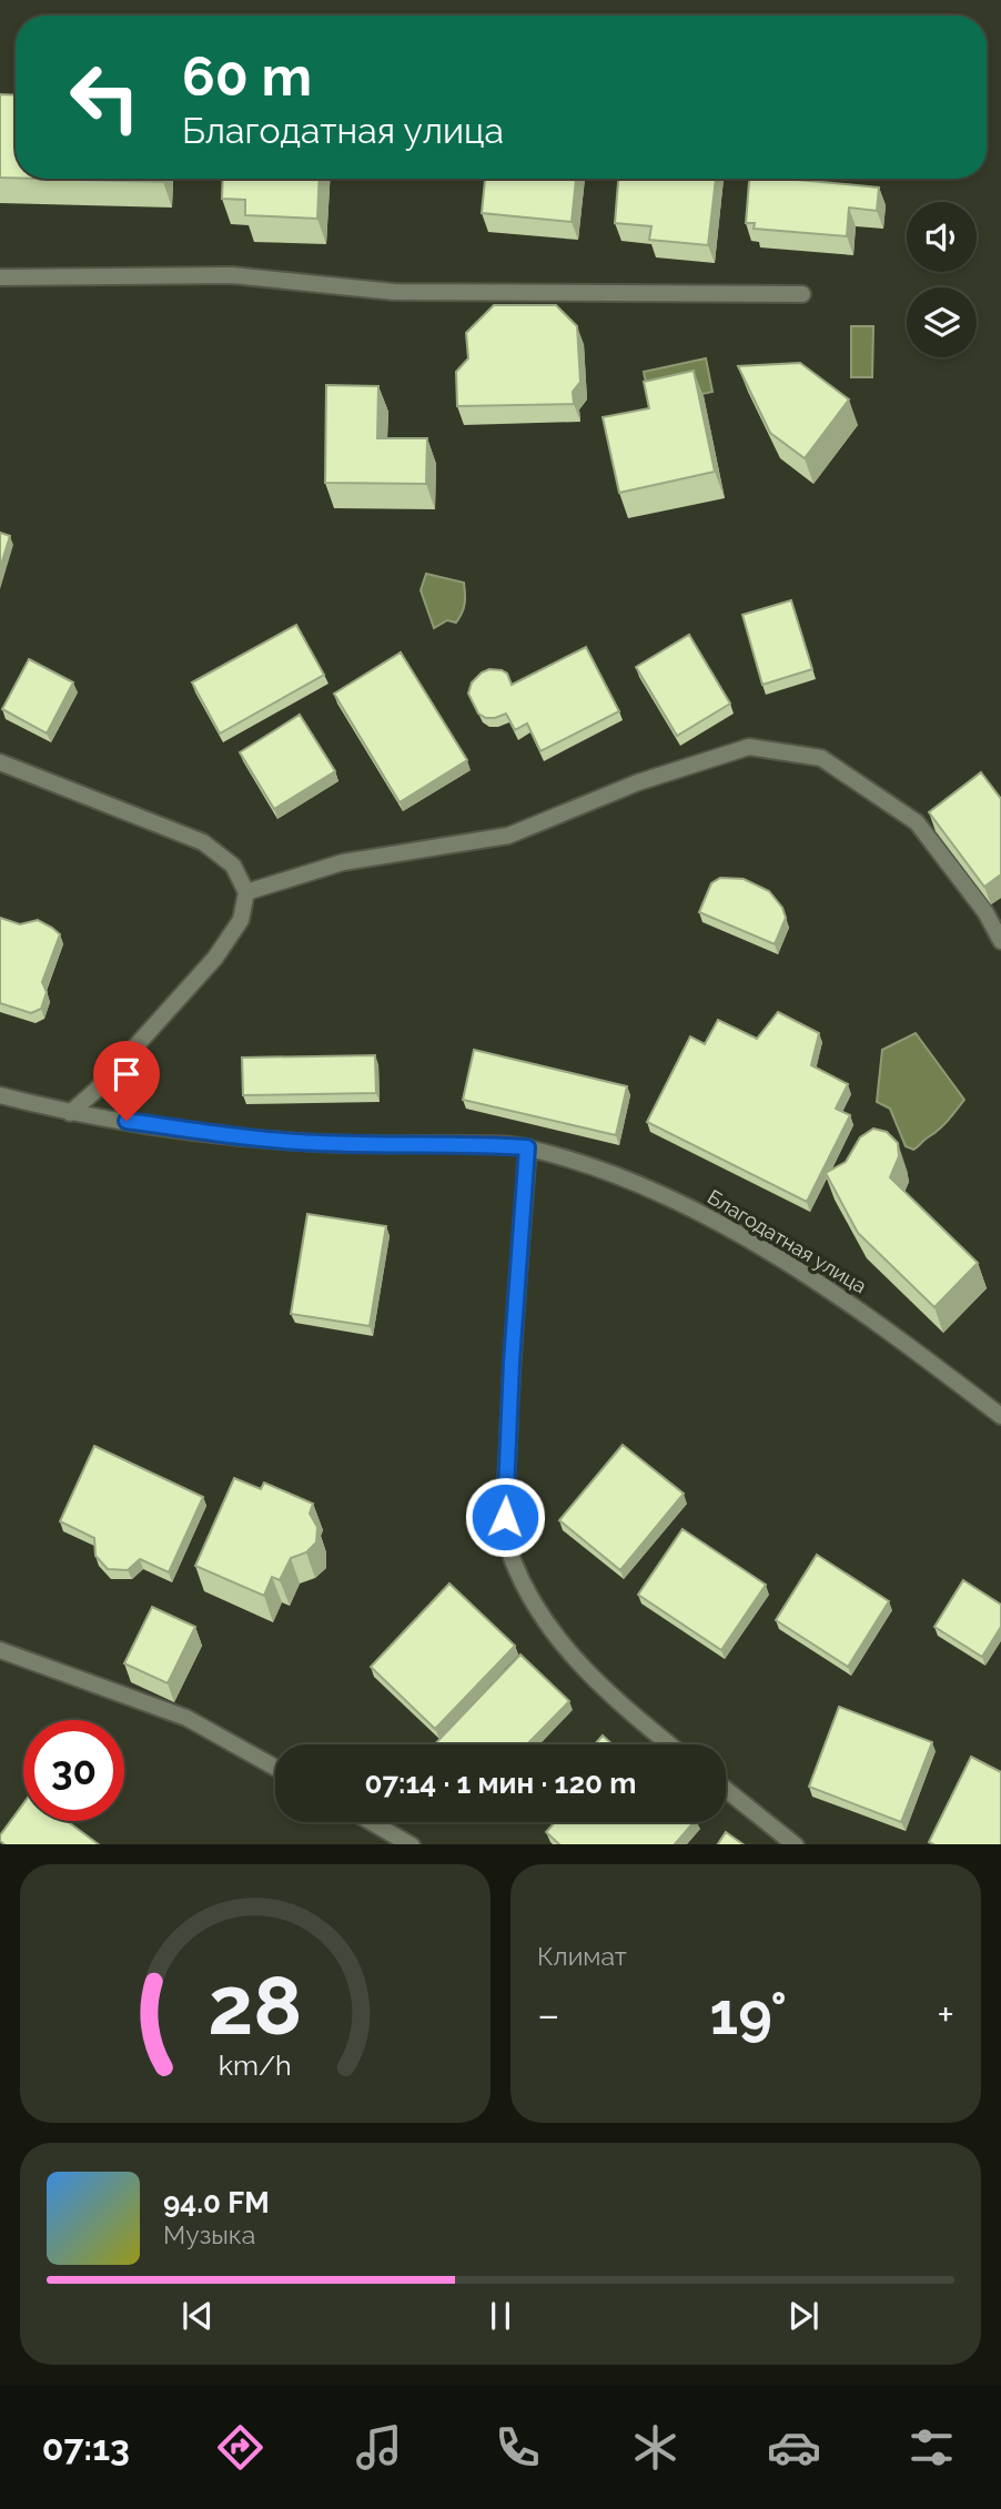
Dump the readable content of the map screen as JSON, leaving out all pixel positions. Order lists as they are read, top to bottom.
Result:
{
  "streets": {
    "street": ["Благодатная улица"]
  },
  "page": {
    "turn": ["60 m", "Благодатная улица"],
    "limit": "30",
    "trip": "07:14 · 1 мин · 120 m",
    "tile": "Климат",
    "heat": ["−", "19°", "+"],
    "song": ["94.0 FM", "Музыка"],
    "tabs": "07:13",
    "gauge": ["28", "km/h"]
  }
}
